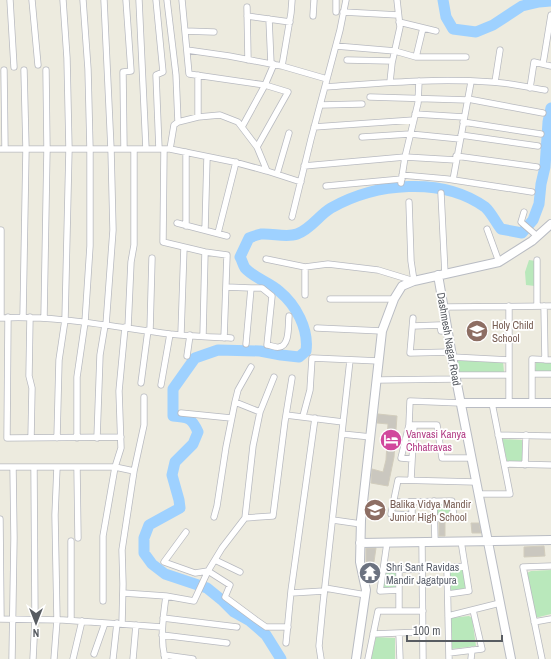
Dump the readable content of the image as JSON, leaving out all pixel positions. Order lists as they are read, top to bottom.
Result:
{
  "streets": {
    "street": ["Dashmesh Nagar Road"]
  },
  "places": {
    "school or university": ["Holy Child School", "Balika Vidya Mandir Junior High School"],
    "hotel": ["Vanvasi Kanya Chhatravas"],
    "temple": ["Shri Sant Ravidas Mandir Jagatpura"]
  },
  "scale_bar": "100 m",
  "north": "bottom"
}
